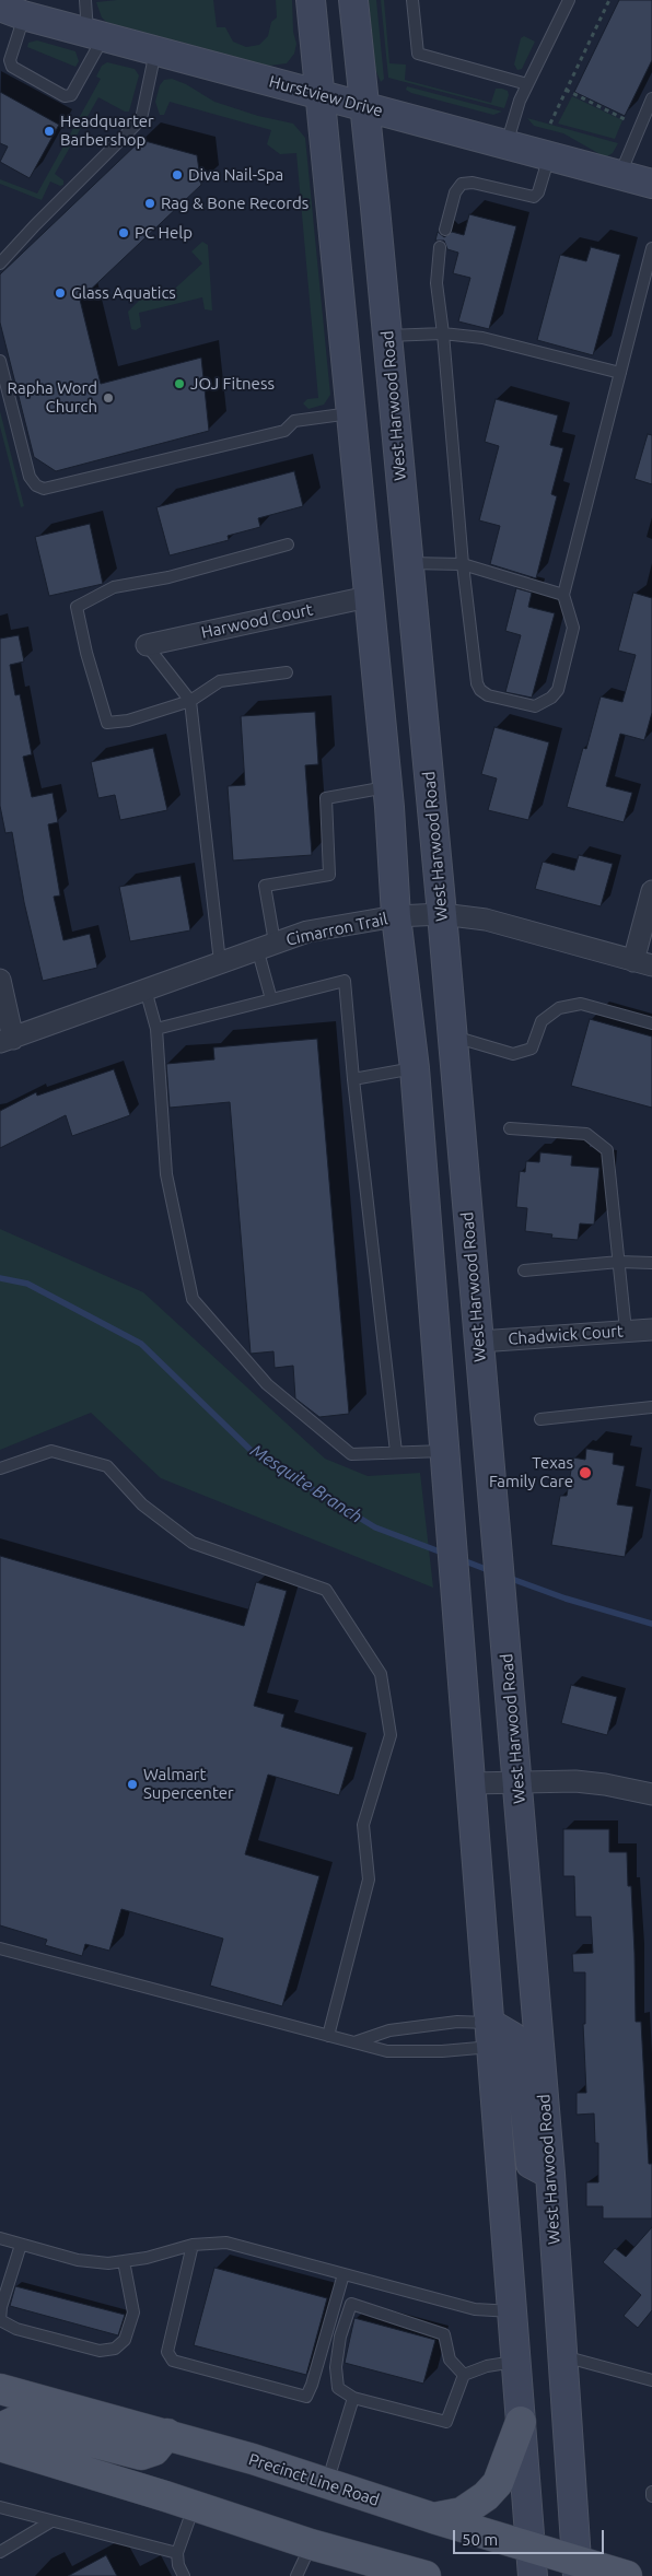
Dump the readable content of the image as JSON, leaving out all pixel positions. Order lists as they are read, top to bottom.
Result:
{
  "streets": {
    "main road": ["Hurstview Drive", "West Harwood Road", "Precinct Line Road"],
    "street": ["Harwood Court", "Cimarron Trail", "Chadwick Court"]
  },
  "crossings": [
    ["Hurstview Drive", "West Harwood Road"],
    ["West Harwood Road", "Cimarron Trail"],
    ["West Harwood Road", "Chadwick Court"],
    ["West Harwood Road", "Precinct Line Road"]
  ],
  "water": ["Mesquite Branch"],
  "places": [
    "Headquarter Barbershop",
    "Diva Nail-Spa",
    "Rag & Bone Records",
    "PC Help",
    "Glass Aquatics",
    "JOJ Fitness",
    "Rapha Word Church",
    "Texas Family Care",
    "Walmart Supercenter"
  ],
  "scale_bar": "50 m"
}
